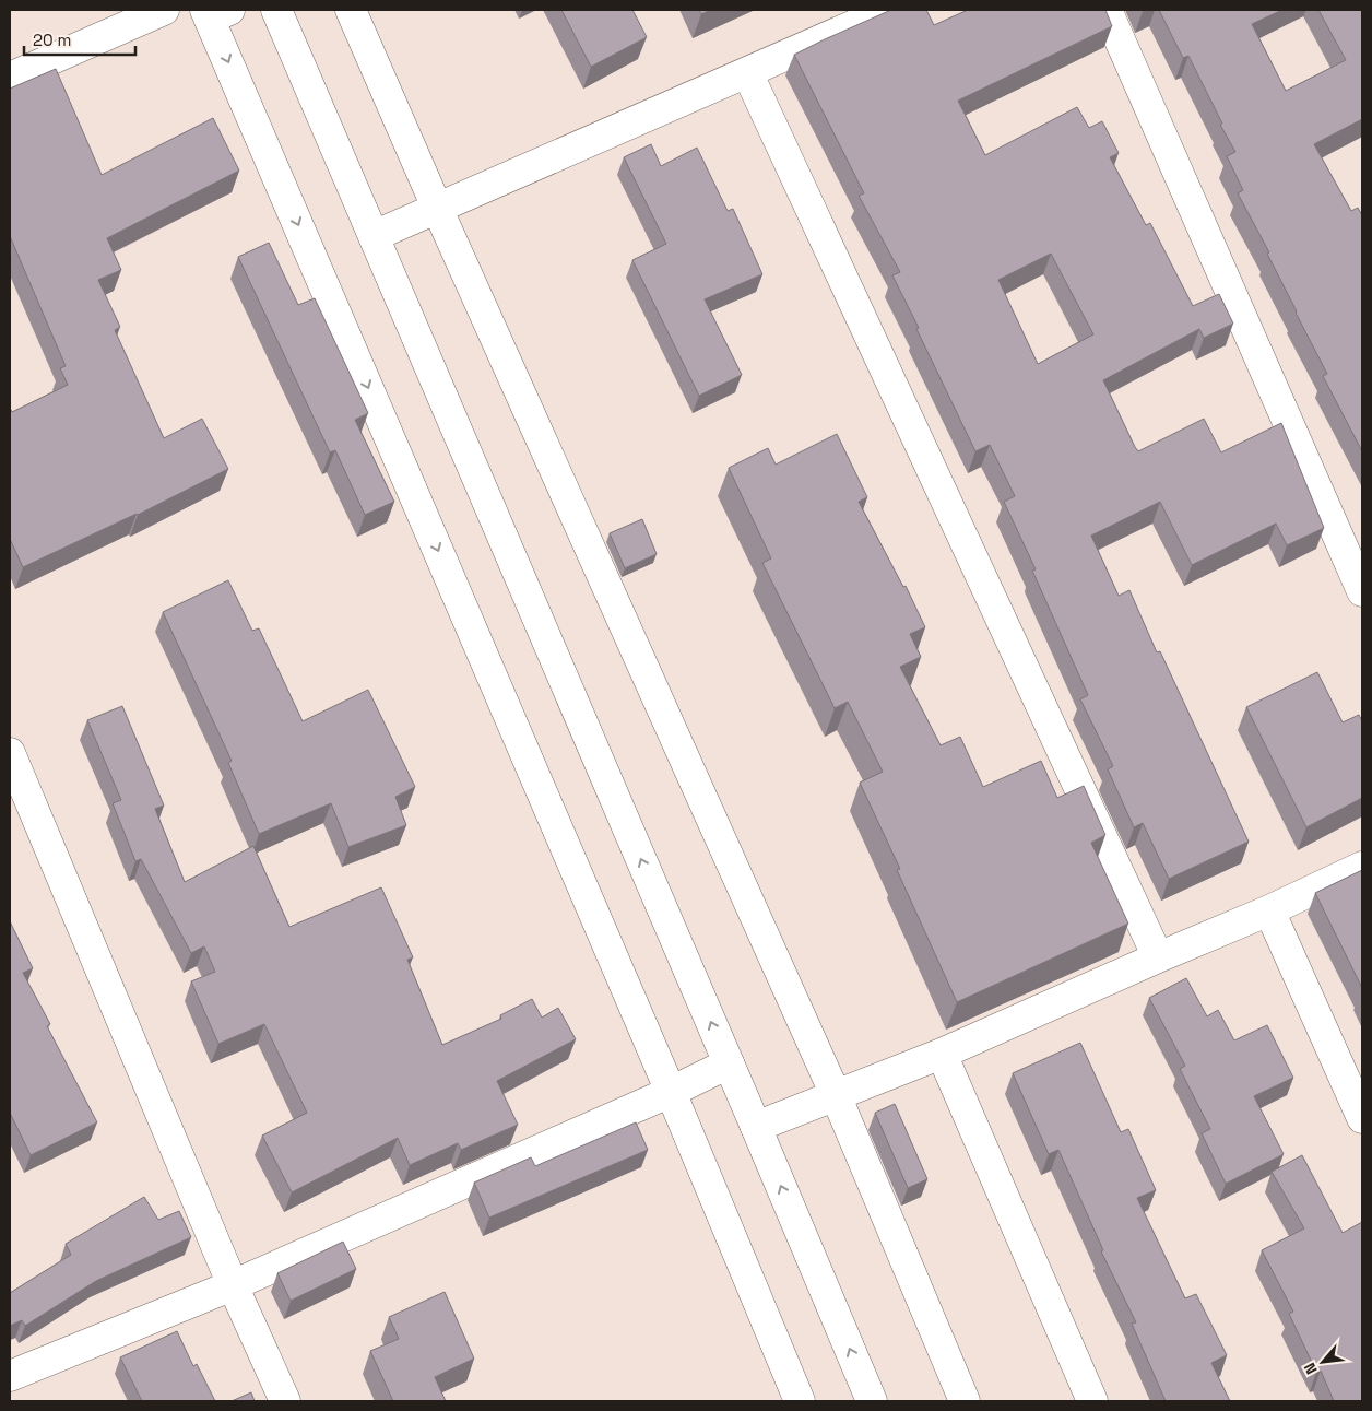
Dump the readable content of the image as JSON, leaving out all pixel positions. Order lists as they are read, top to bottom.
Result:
{
  "scale_bar": "20 m",
  "north": "bottom left"
}
